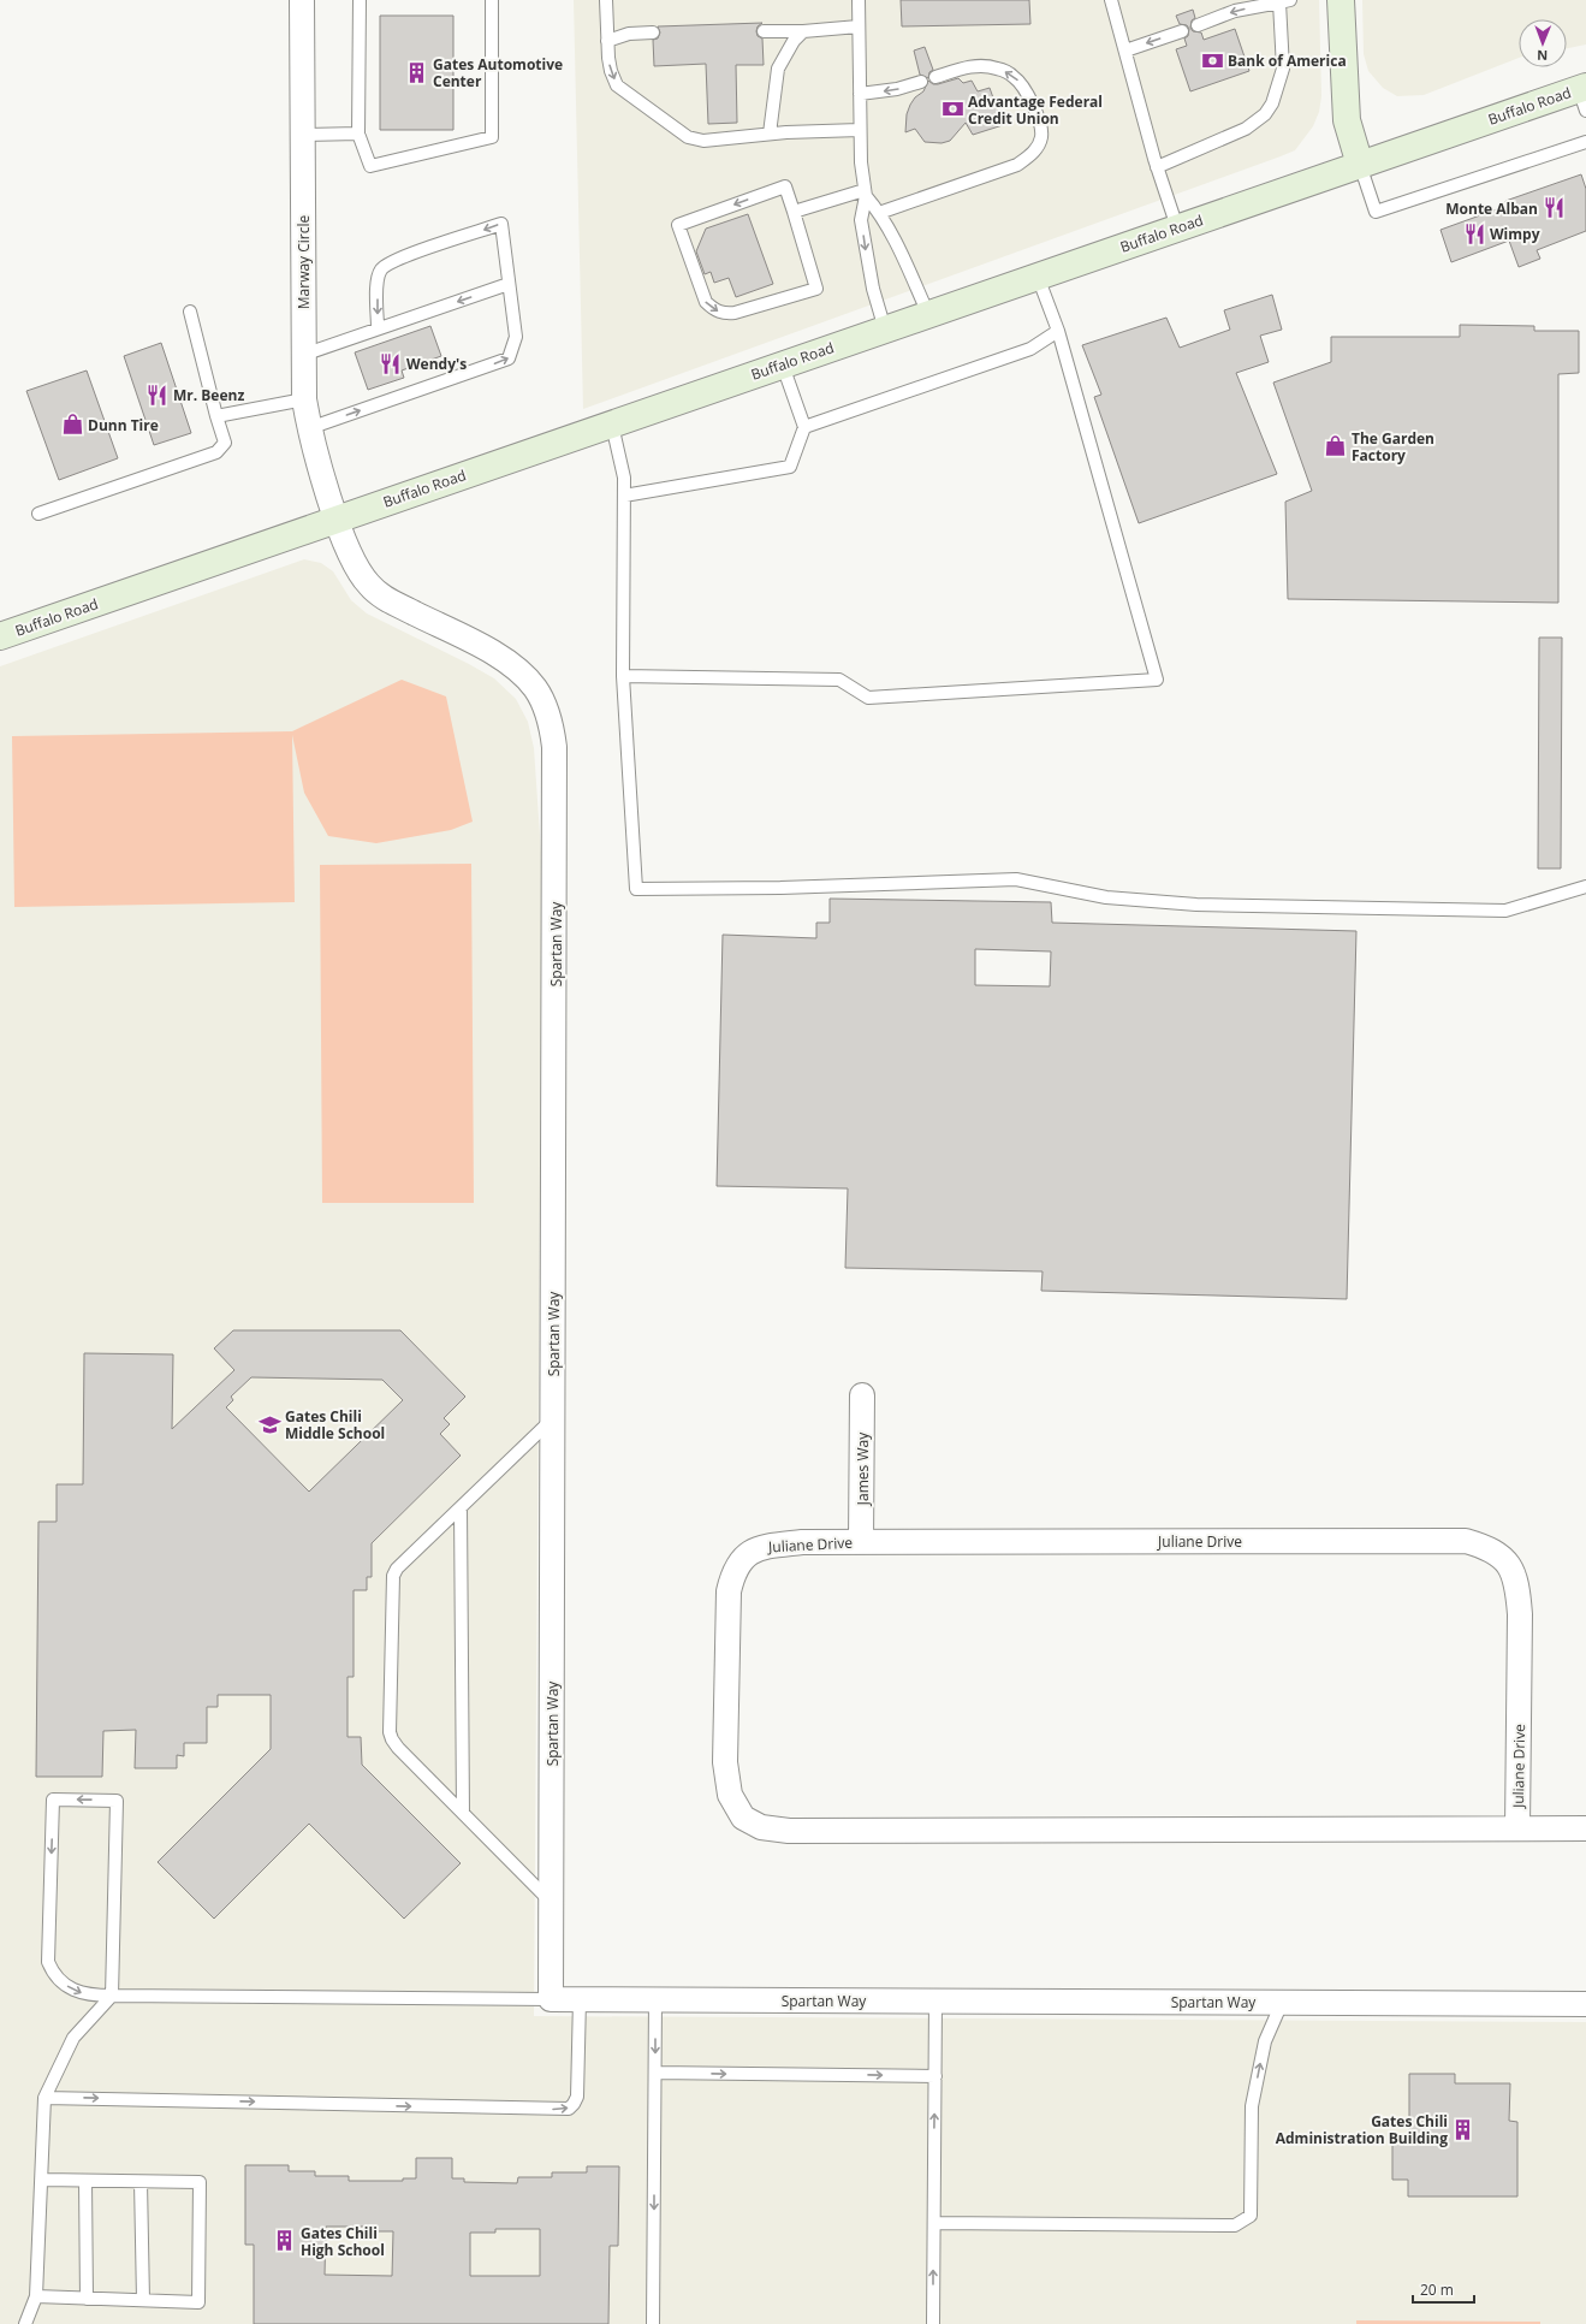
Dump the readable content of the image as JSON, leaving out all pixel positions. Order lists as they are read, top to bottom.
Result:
{
  "streets": {
    "main road": ["Buffalo Road"],
    "street": [
      "Marway Circle",
      "Spartan Way",
      "James Way",
      "Juliane Drive"
    ]
  },
  "crossings": [
    ["Buffalo Road", "Marway Circle"],
    ["Buffalo Road", "Spartan Way"],
    ["Marway Circle", "Spartan Way"],
    ["James Way", "Juliane Drive"]
  ],
  "places": {
    "bank": ["Bank of America", "Advantage Federal Credit Union"],
    "building": ["Gates Automotive Center", "Gates Chili Administration Building", "Gates Chili High School"],
    "restaurant": [
      "Monte Alban",
      "Wimpy",
      "Wendy's",
      "Mr. Beenz"
    ],
    "shop": ["Dunn Tire", "The Garden Factory"],
    "school or university": ["Gates Chili Middle School"]
  },
  "scale_bar": "20 m",
  "north": "bottom"
}
